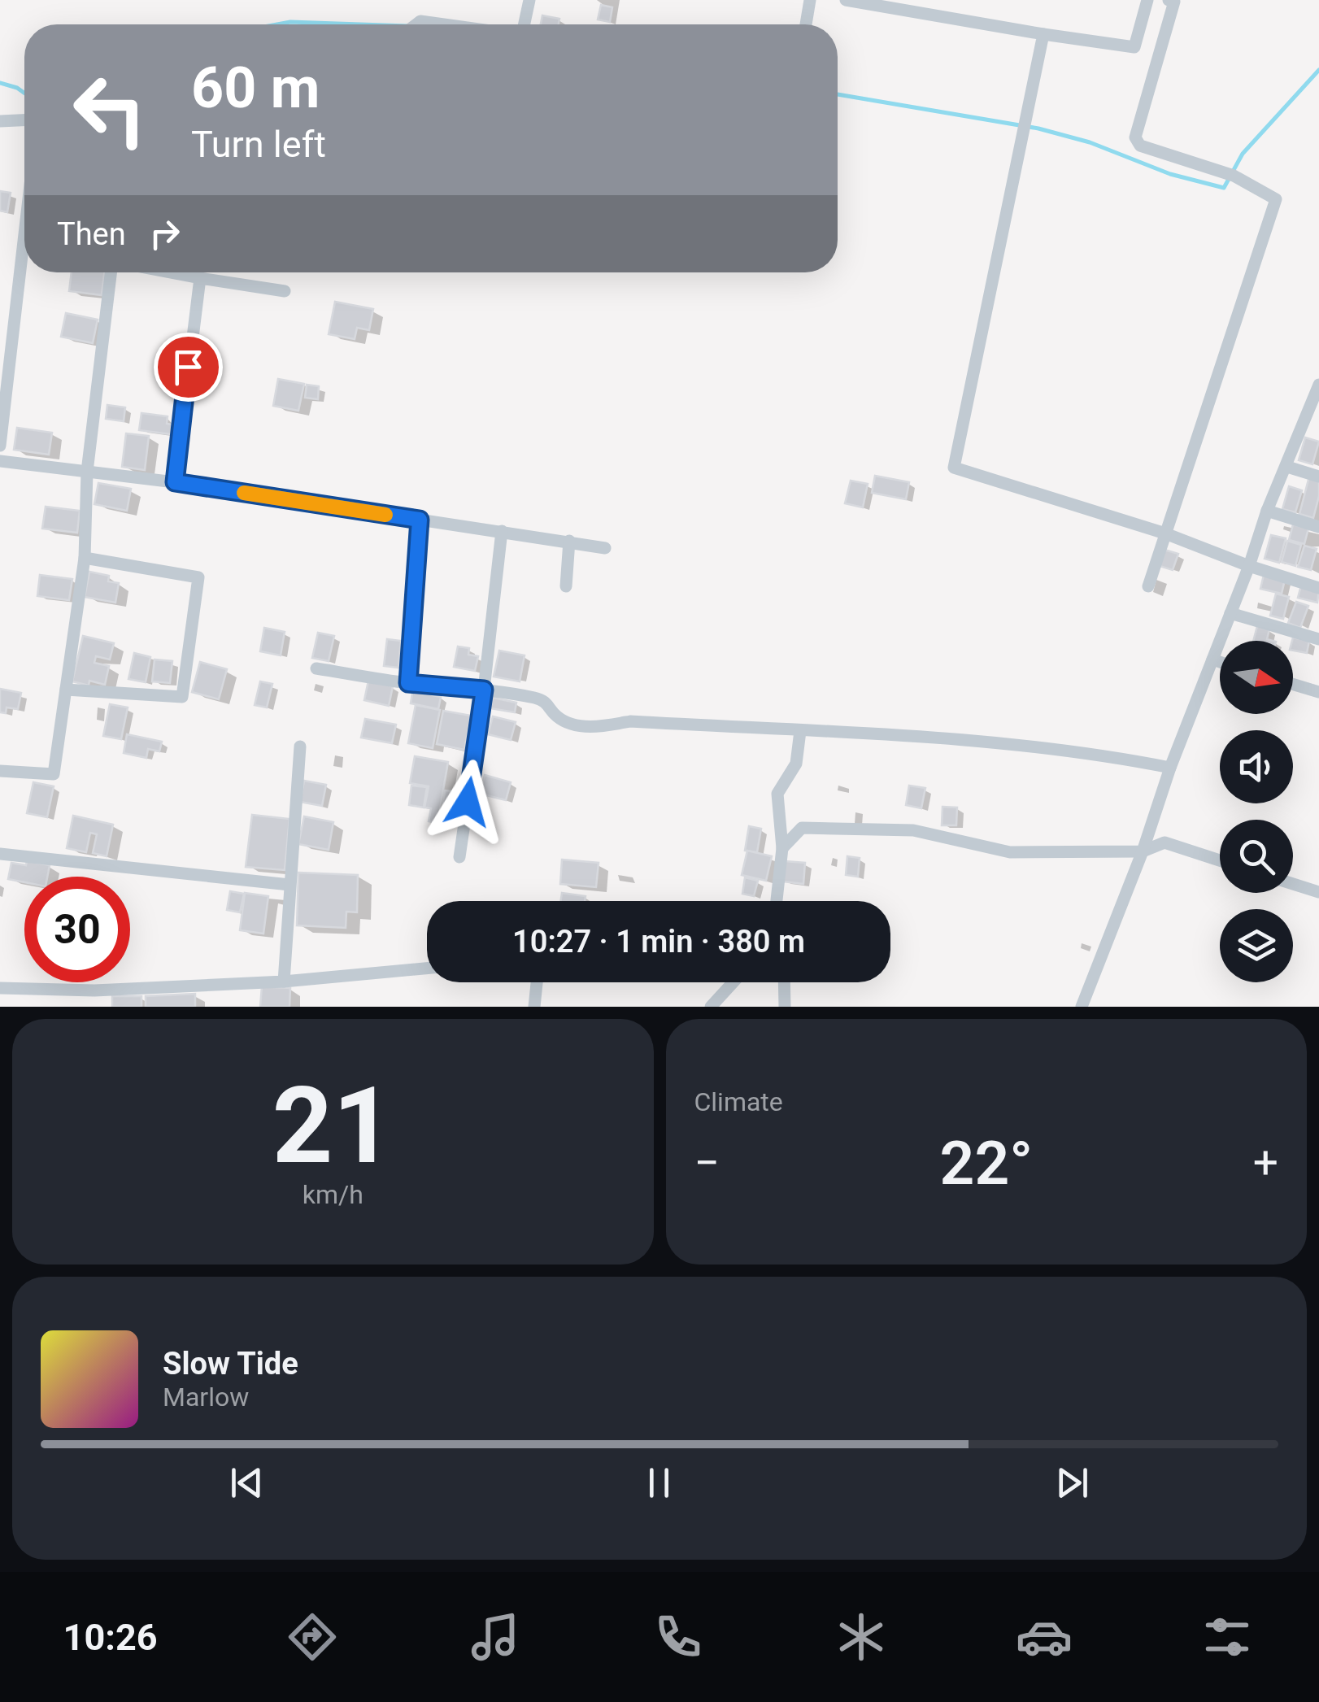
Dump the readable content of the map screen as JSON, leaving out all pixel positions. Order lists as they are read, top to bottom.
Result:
{
  "north": "right",
  "page": {
    "turn": ["60 m", "Turn left"],
    "then": "Then",
    "limit": "30",
    "trip": "10:27 · 1 min · 380 m",
    "tile": [
      ["21", "km/h"],
      "Climate"
    ],
    "heat": ["−", "22°", "+"],
    "song": ["Slow Tide", "Marlow"],
    "tabs": "10:26"
  }
}
